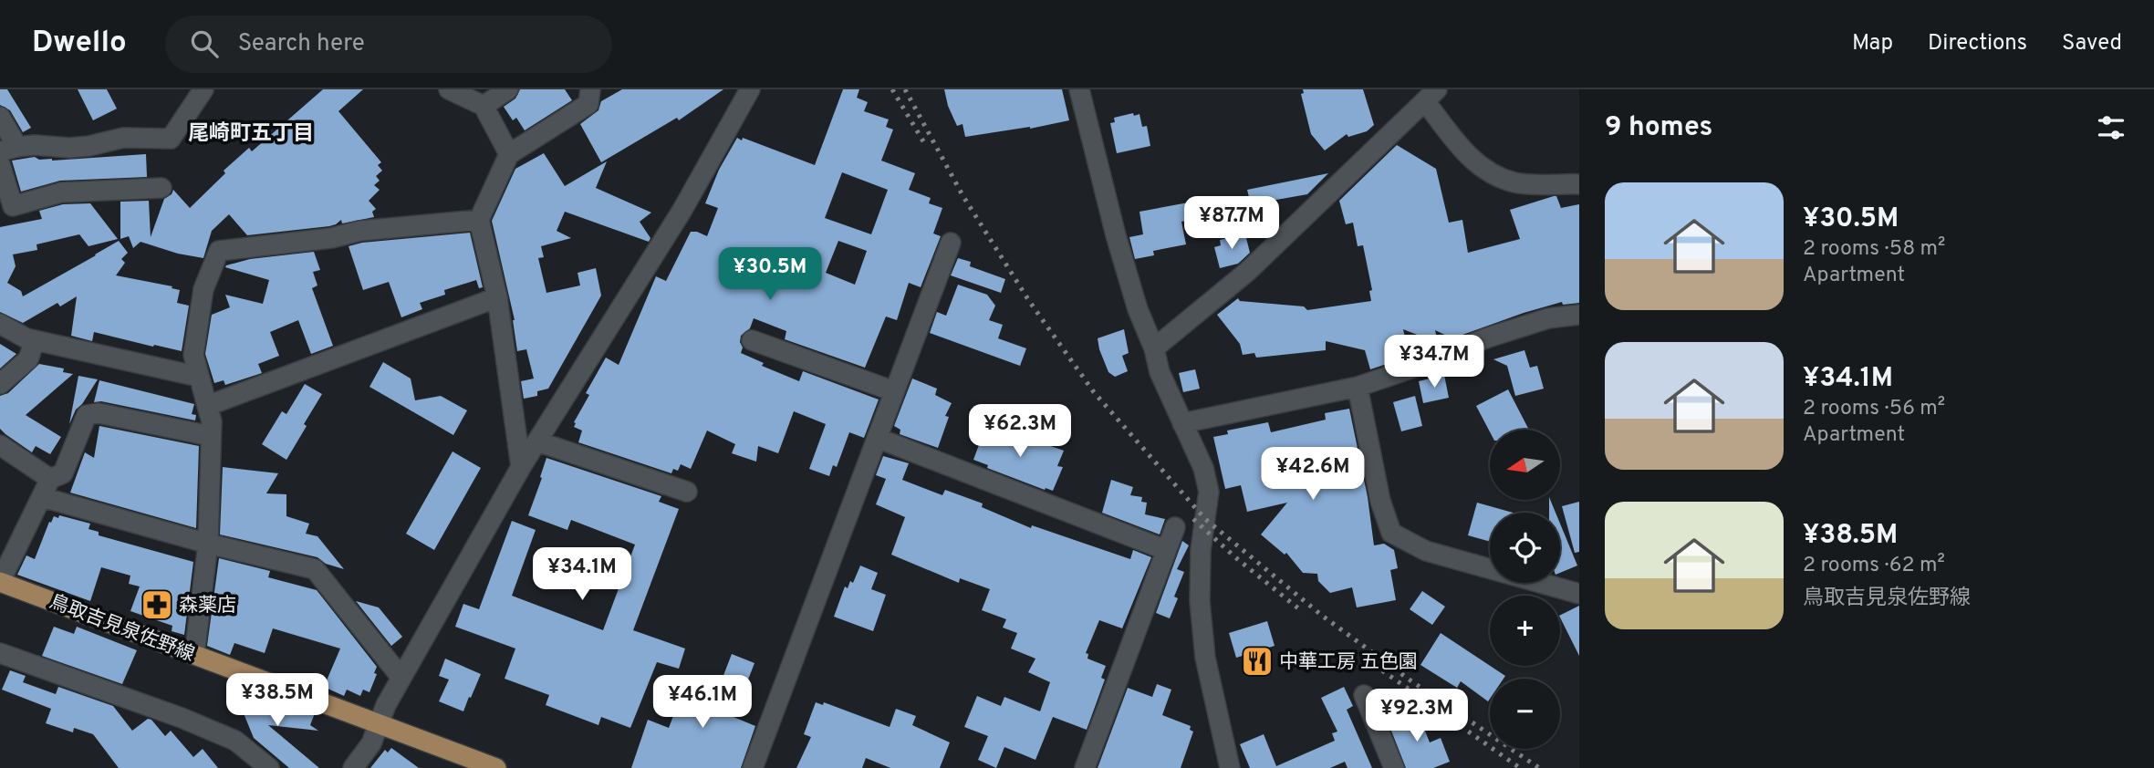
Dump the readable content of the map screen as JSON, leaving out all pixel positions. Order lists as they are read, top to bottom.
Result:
{
  "streets": {
    "main road": ["鳥取吉見泉佐野線"]
  },
  "districts": ["尾崎町五丁目"],
  "places": {
    "pharmacy": ["森薬店"],
    "restaurant": ["中華工房 五色園"]
  },
  "north": "left",
  "page": {
    "header": "Dwello",
    "search": "Search here",
    "nav": ["Map", "Directions", "Saved"],
    "heading": "9 homes",
    "list": [
      {
        "name": "¥30.5M",
        "note": "2 rooms · 58 m² · Apartment"
      },
      {
        "name": "¥34.1M",
        "note": "2 rooms · 56 m² · Apartment"
      },
      {
        "name": "¥38.5M",
        "note": "2 rooms · 62 m² · 鳥取吉見泉佐野線"
      }
    ],
    "price": [
      "¥87.7M",
      "¥30.5M",
      "¥34.7M",
      "¥62.3M",
      "¥42.6M",
      "¥34.1M",
      "¥38.5M",
      "¥46.1M",
      "¥92.3M"
    ],
    "map_buttons": ["+", "−"]
  }
}
